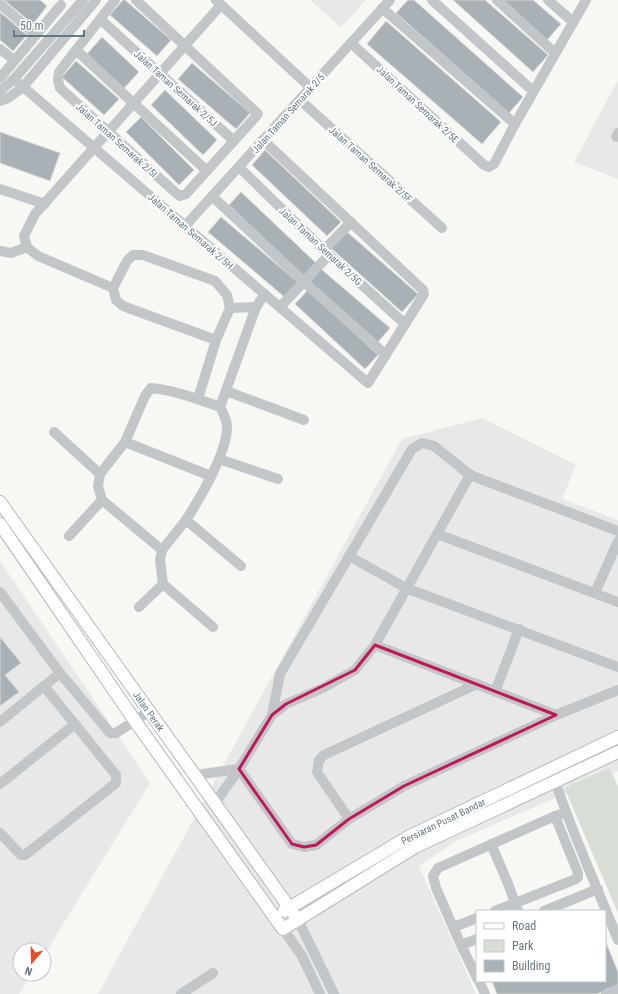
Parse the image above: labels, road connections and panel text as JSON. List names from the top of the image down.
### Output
{
  "streets": {
    "main road": ["Jalan Perak", "Persiaran Pusat Bandar"],
    "street": [
      "Jalan Taman Semarak 2/5J",
      "Jalan Taman Semarak 2/5E",
      "Jalan Taman Semarak 2/5",
      "Jalan Taman Semarak 2/5I",
      "Jalan Taman Semarak 2/5F",
      "Jalan Taman Semarak 2/5H",
      "Jalan Taman Semarak 2/5G"
    ]
  },
  "crossings": [
    ["Jalan Taman Semarak 2/5E", "Jalan Taman Semarak 2/5"],
    ["Jalan Taman Semarak 2/5", "Jalan Taman Semarak 2/5F"],
    ["Jalan Taman Semarak 2/5", "Jalan Taman Semarak 2/5H"],
    ["Jalan Taman Semarak 2/5", "Jalan Taman Semarak 2/5G"],
    ["Jalan Perak", "Persiaran Pusat Bandar"]
  ],
  "legend": ["Road", "Park", "Building"],
  "scale_bar": "50 m",
  "north": "bottom"
}
